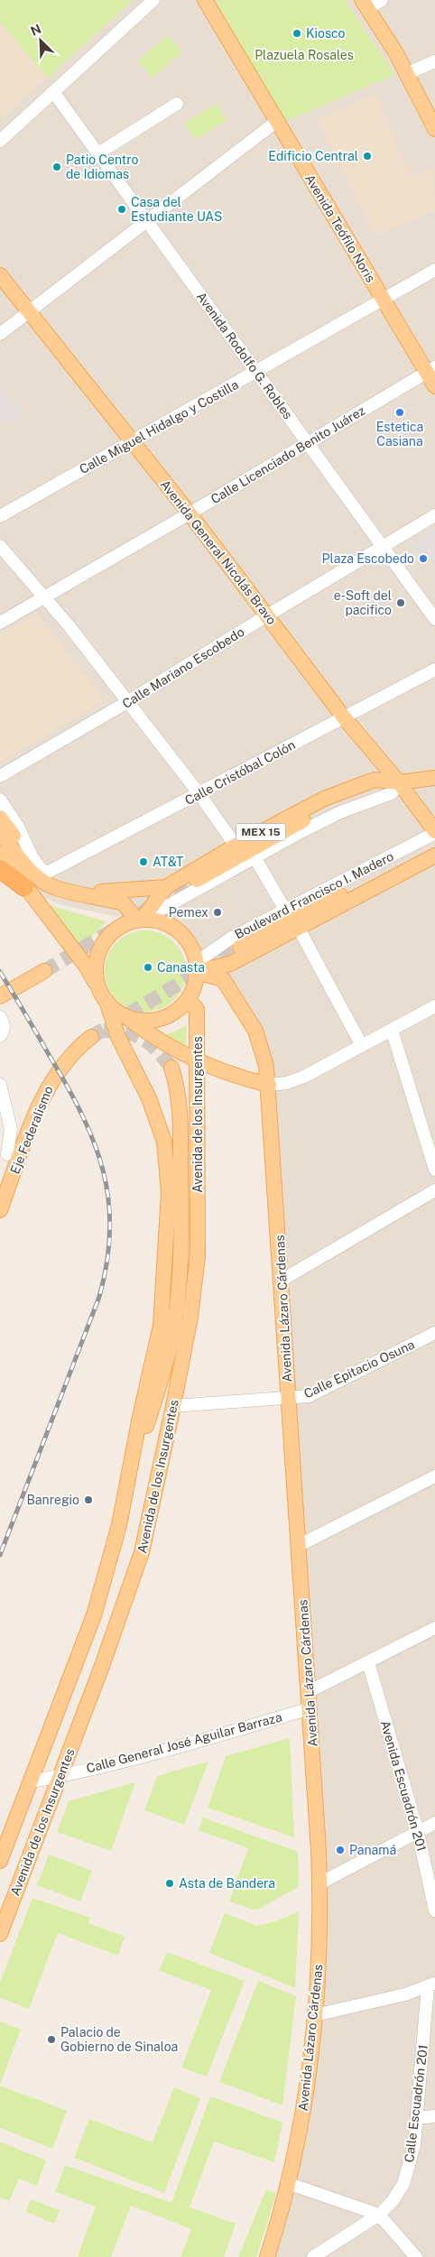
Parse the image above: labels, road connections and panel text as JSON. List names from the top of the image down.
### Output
{
  "streets": {
    "main road": [
      "Avenida Teófilo Noris",
      "Avenida General Nicolás Bravo",
      "MEX 15",
      "Boulevard Francisco I. Madero",
      "Avenida de los Insurgentes",
      "Eje Federalismo",
      "Avenida Lázaro Cárdenas"
    ],
    "street": [
      "Avenida Rodolfo G. Robles",
      "Calle Miguel Hidalgo y Costilla",
      "Calle Licenciado Benito Juárez",
      "Calle Mariano Escobedo",
      "Calle Cristóbal Colón",
      "Calle Epitacio Osuna",
      "Calle General José Aguilar Barraza",
      "Avenida Escuadrón 201",
      "Calle Escuadrón 201"
    ]
  },
  "crossings": [
    ["Avenida Teófilo Noris", "Calle Miguel Hidalgo y Costilla"],
    ["Avenida Teófilo Noris", "Calle Licenciado Benito Juárez"],
    ["Avenida Rodolfo G. Robles", "Calle Miguel Hidalgo y Costilla"],
    ["Avenida Rodolfo G. Robles", "Calle Licenciado Benito Juárez"],
    ["Avenida Rodolfo G. Robles", "Calle Mariano Escobedo"],
    ["Calle Miguel Hidalgo y Costilla", "Avenida General Nicolás Bravo"],
    ["Calle Licenciado Benito Juárez", "Avenida General Nicolás Bravo"],
    ["Avenida General Nicolás Bravo", "Calle Mariano Escobedo"],
    ["Avenida General Nicolás Bravo", "Calle Cristóbal Colón"],
    ["Avenida General Nicolás Bravo", "MEX 15"],
    ["Avenida General Nicolás Bravo", "Boulevard Francisco I. Madero"],
    ["MEX 15", "Boulevard Francisco I. Madero"],
    ["MEX 15", "Avenida de los Insurgentes"],
    ["MEX 15", "Avenida Lázaro Cárdenas"],
    ["Boulevard Francisco I. Madero", "Avenida de los Insurgentes"],
    ["Boulevard Francisco I. Madero", "Avenida Lázaro Cárdenas"],
    ["Avenida de los Insurgentes", "Avenida Lázaro Cárdenas"],
    ["Avenida de los Insurgentes", "Calle Epitacio Osuna"],
    ["Avenida de los Insurgentes", "Calle General José Aguilar Barraza"],
    ["Avenida Lázaro Cárdenas", "Calle Epitacio Osuna"],
    ["Avenida Lázaro Cárdenas", "Calle General José Aguilar Barraza"]
  ],
  "parks": ["Plazuela Rosales"],
  "places": [
    "Kiosco",
    "Edificio Central",
    "Patio Centro de Idiomas",
    "Casa del Estudiante UAS",
    "Estetica Casiana",
    "Plaza Escobedo",
    "e-Soft del pacifico",
    "AT&T",
    "Pemex",
    "Canasta",
    "Banregio",
    "Panamá",
    "Asta de Bandera",
    "Palacio de Gobierno de Sinaloa"
  ],
  "north": "top left"
}
